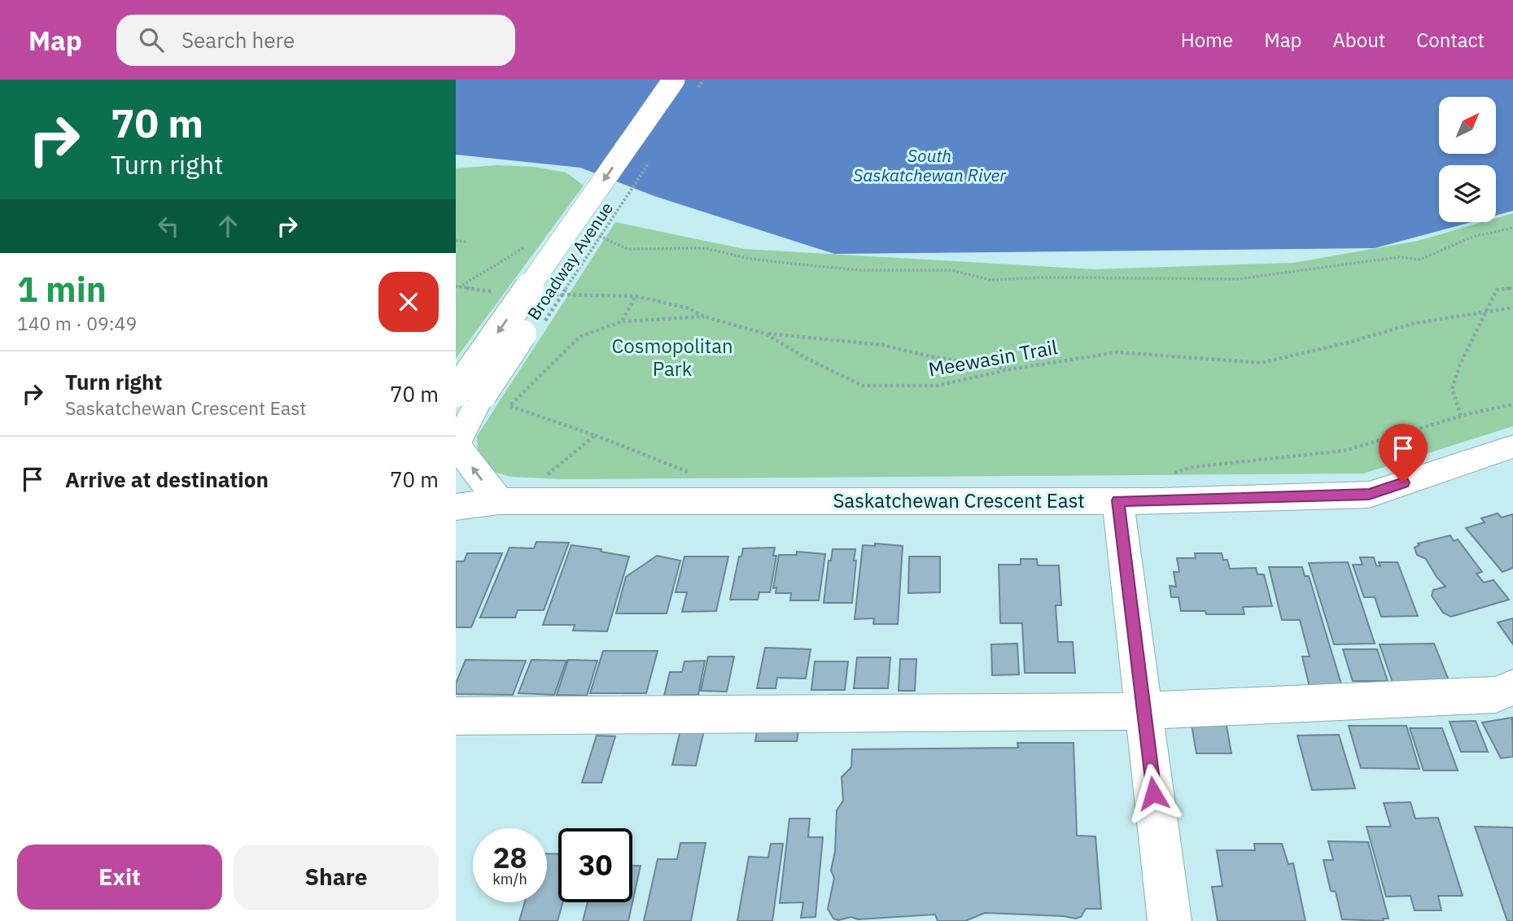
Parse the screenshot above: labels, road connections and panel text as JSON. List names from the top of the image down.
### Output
{
  "streets": {
    "street": ["Broadway Avenue", "Saskatchewan Crescent East"],
    "path": ["Meewasin Trail"]
  },
  "water": ["South Saskatchewan River"],
  "parks": ["Cosmopolitan Park"],
  "north": "top right",
  "page": {
    "header": "Map",
    "search": "Search here",
    "nav": [
      "Home",
      "Map",
      "About",
      "Contact"
    ],
    "turn": ["70 m", "Turn right"],
    "heading": ["1 min", "140 m · 09:49"],
    "list": [
      {
        "name": "Turn right",
        "note": "Saskatchewan Crescent East",
        "value": "70 m"
      },
      {
        "name": "Arrive at destination",
        "value": "70 m"
      }
    ],
    "speed": "28 km/h",
    "limit": "30",
    "buttons": ["Exit", "Share"]
  }
}
